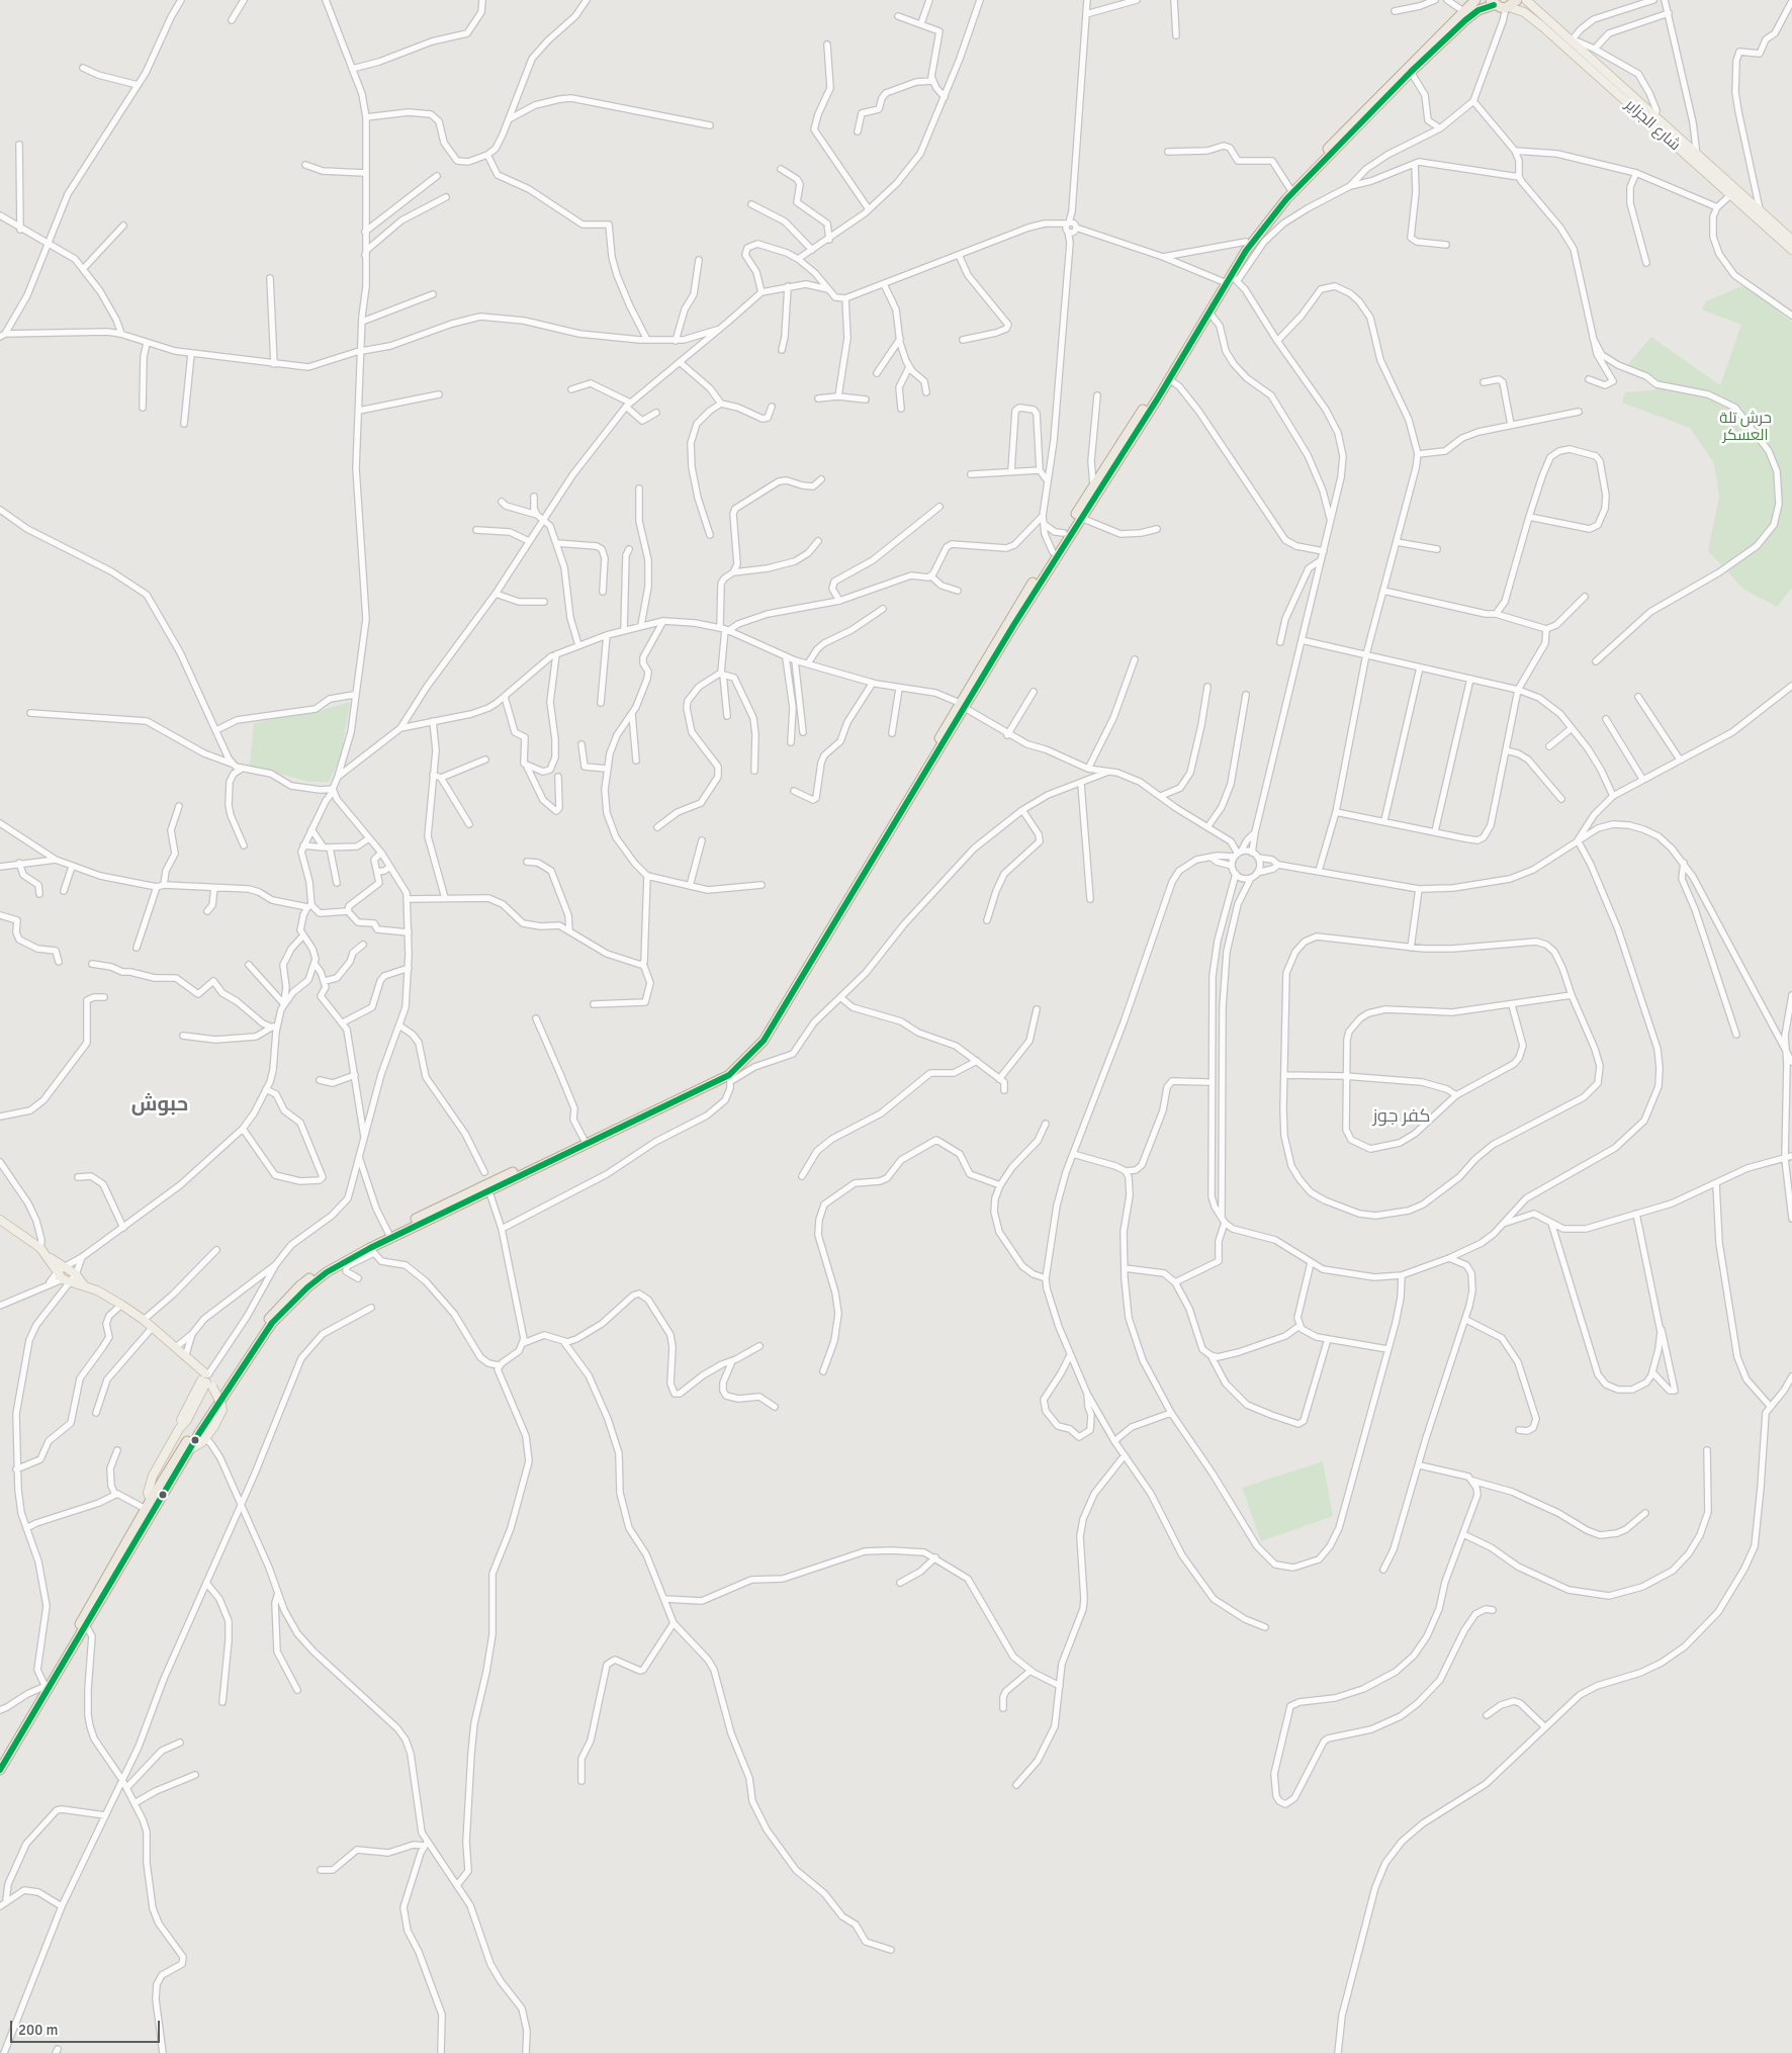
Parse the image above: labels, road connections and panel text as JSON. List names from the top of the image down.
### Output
{
  "streets": {
    "main road": ["شارع الجزاير"]
  },
  "districts": ["حبوش", "كفر جوز"],
  "parks": ["حرش تلة العسكر"],
  "scale_bar": "200 m"
}
